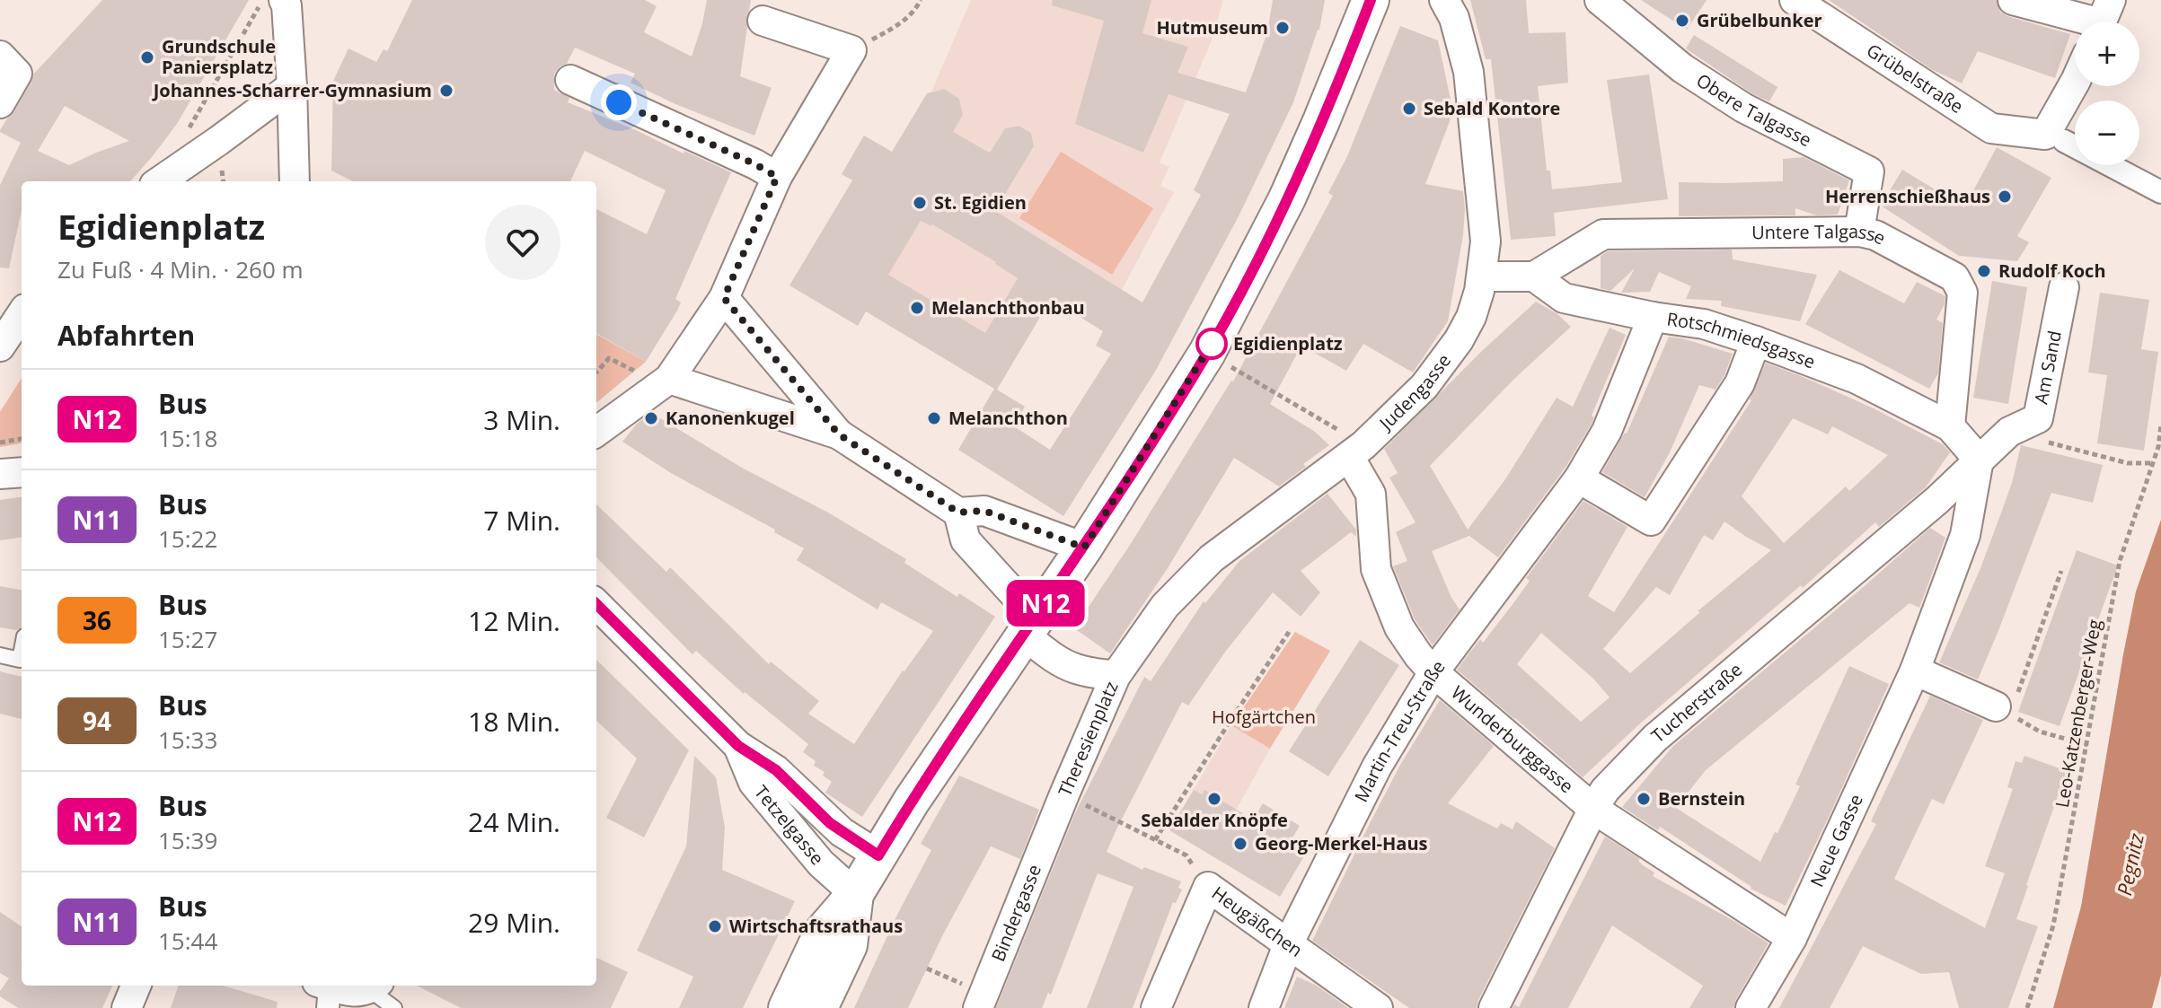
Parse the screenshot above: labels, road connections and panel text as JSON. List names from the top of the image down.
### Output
{
  "streets": {
    "street": [
      "Grübelstraße",
      "Obere Talgasse",
      "Untere Talgasse",
      "Rotschmiedsgasse",
      "Am Sand",
      "Judengasse",
      "Tucherstraße",
      "Martin-Treu-Straße",
      "Theresienplatz",
      "Wunderburggasse",
      "Tetzelgasse",
      "Neue Gasse",
      "Bindergasse",
      "Heugäßchen"
    ],
    "path": ["Leo-Katzenberger-Weg"]
  },
  "crossings": [
    ["Obere Talgasse", "Untere Talgasse"],
    ["Untere Talgasse", "Rotschmiedsgasse"],
    ["Rotschmiedsgasse", "Am Sand"],
    ["Rotschmiedsgasse", "Tucherstraße"],
    ["Rotschmiedsgasse", "Martin-Treu-Straße"],
    ["Rotschmiedsgasse", "Neue Gasse"],
    ["Am Sand", "Tucherstraße"],
    ["Am Sand", "Neue Gasse"],
    ["Judengasse", "Theresienplatz"],
    ["Judengasse", "Wunderburggasse"],
    ["Tucherstraße", "Wunderburggasse"],
    ["Tucherstraße", "Neue Gasse"],
    ["Martin-Treu-Straße", "Wunderburggasse"],
    ["Martin-Treu-Straße", "Heugäßchen"],
    ["Theresienplatz", "Bindergasse"],
    ["Theresienplatz", "Heugäßchen"],
    ["Wunderburggasse", "Neue Gasse"],
    ["Bindergasse", "Heugäßchen"]
  ],
  "water": ["Pegnitz"],
  "parks": ["Hofgärtchen"],
  "places": [
    "Grübelbunker",
    "Hutmuseum",
    "Grundschule Paniersplatz",
    "Johannes-Scharrer-Gymnasium",
    "Sebald Kontore",
    "Herrenschießhaus",
    "St. Egidien",
    "Rudolf Koch",
    "Melanchthonbau",
    "Egidienplatz",
    "Kanonenkugel",
    "Melanchthon",
    "Sebalder Knöpfe",
    "Bernstein",
    "Georg-Merkel-Haus",
    "Wirtschaftsrathaus"
  ],
  "lines": ["bus line N12"],
  "page": {
    "on_map": "N12",
    "map_buttons": ["+", "−"],
    "heading": [
      ["Egidienplatz", "Zu Fuß · 4 Min. · 260 m"],
      "Abfahrten"
    ],
    "list": [
      {
        "mark": "N12",
        "name": "Bus",
        "note": "15:18",
        "value": "3 Min."
      },
      {
        "mark": "N11",
        "name": "Bus",
        "note": "15:22",
        "value": "7 Min."
      },
      {
        "mark": "36",
        "name": "Bus",
        "note": "15:27",
        "value": "12 Min."
      },
      {
        "mark": "94",
        "name": "Bus",
        "note": "15:33",
        "value": "18 Min."
      },
      {
        "mark": "N12",
        "name": "Bus",
        "note": "15:39",
        "value": "24 Min."
      },
      {
        "mark": "N11",
        "name": "Bus",
        "note": "15:44",
        "value": "29 Min."
      }
    ]
  }
}
